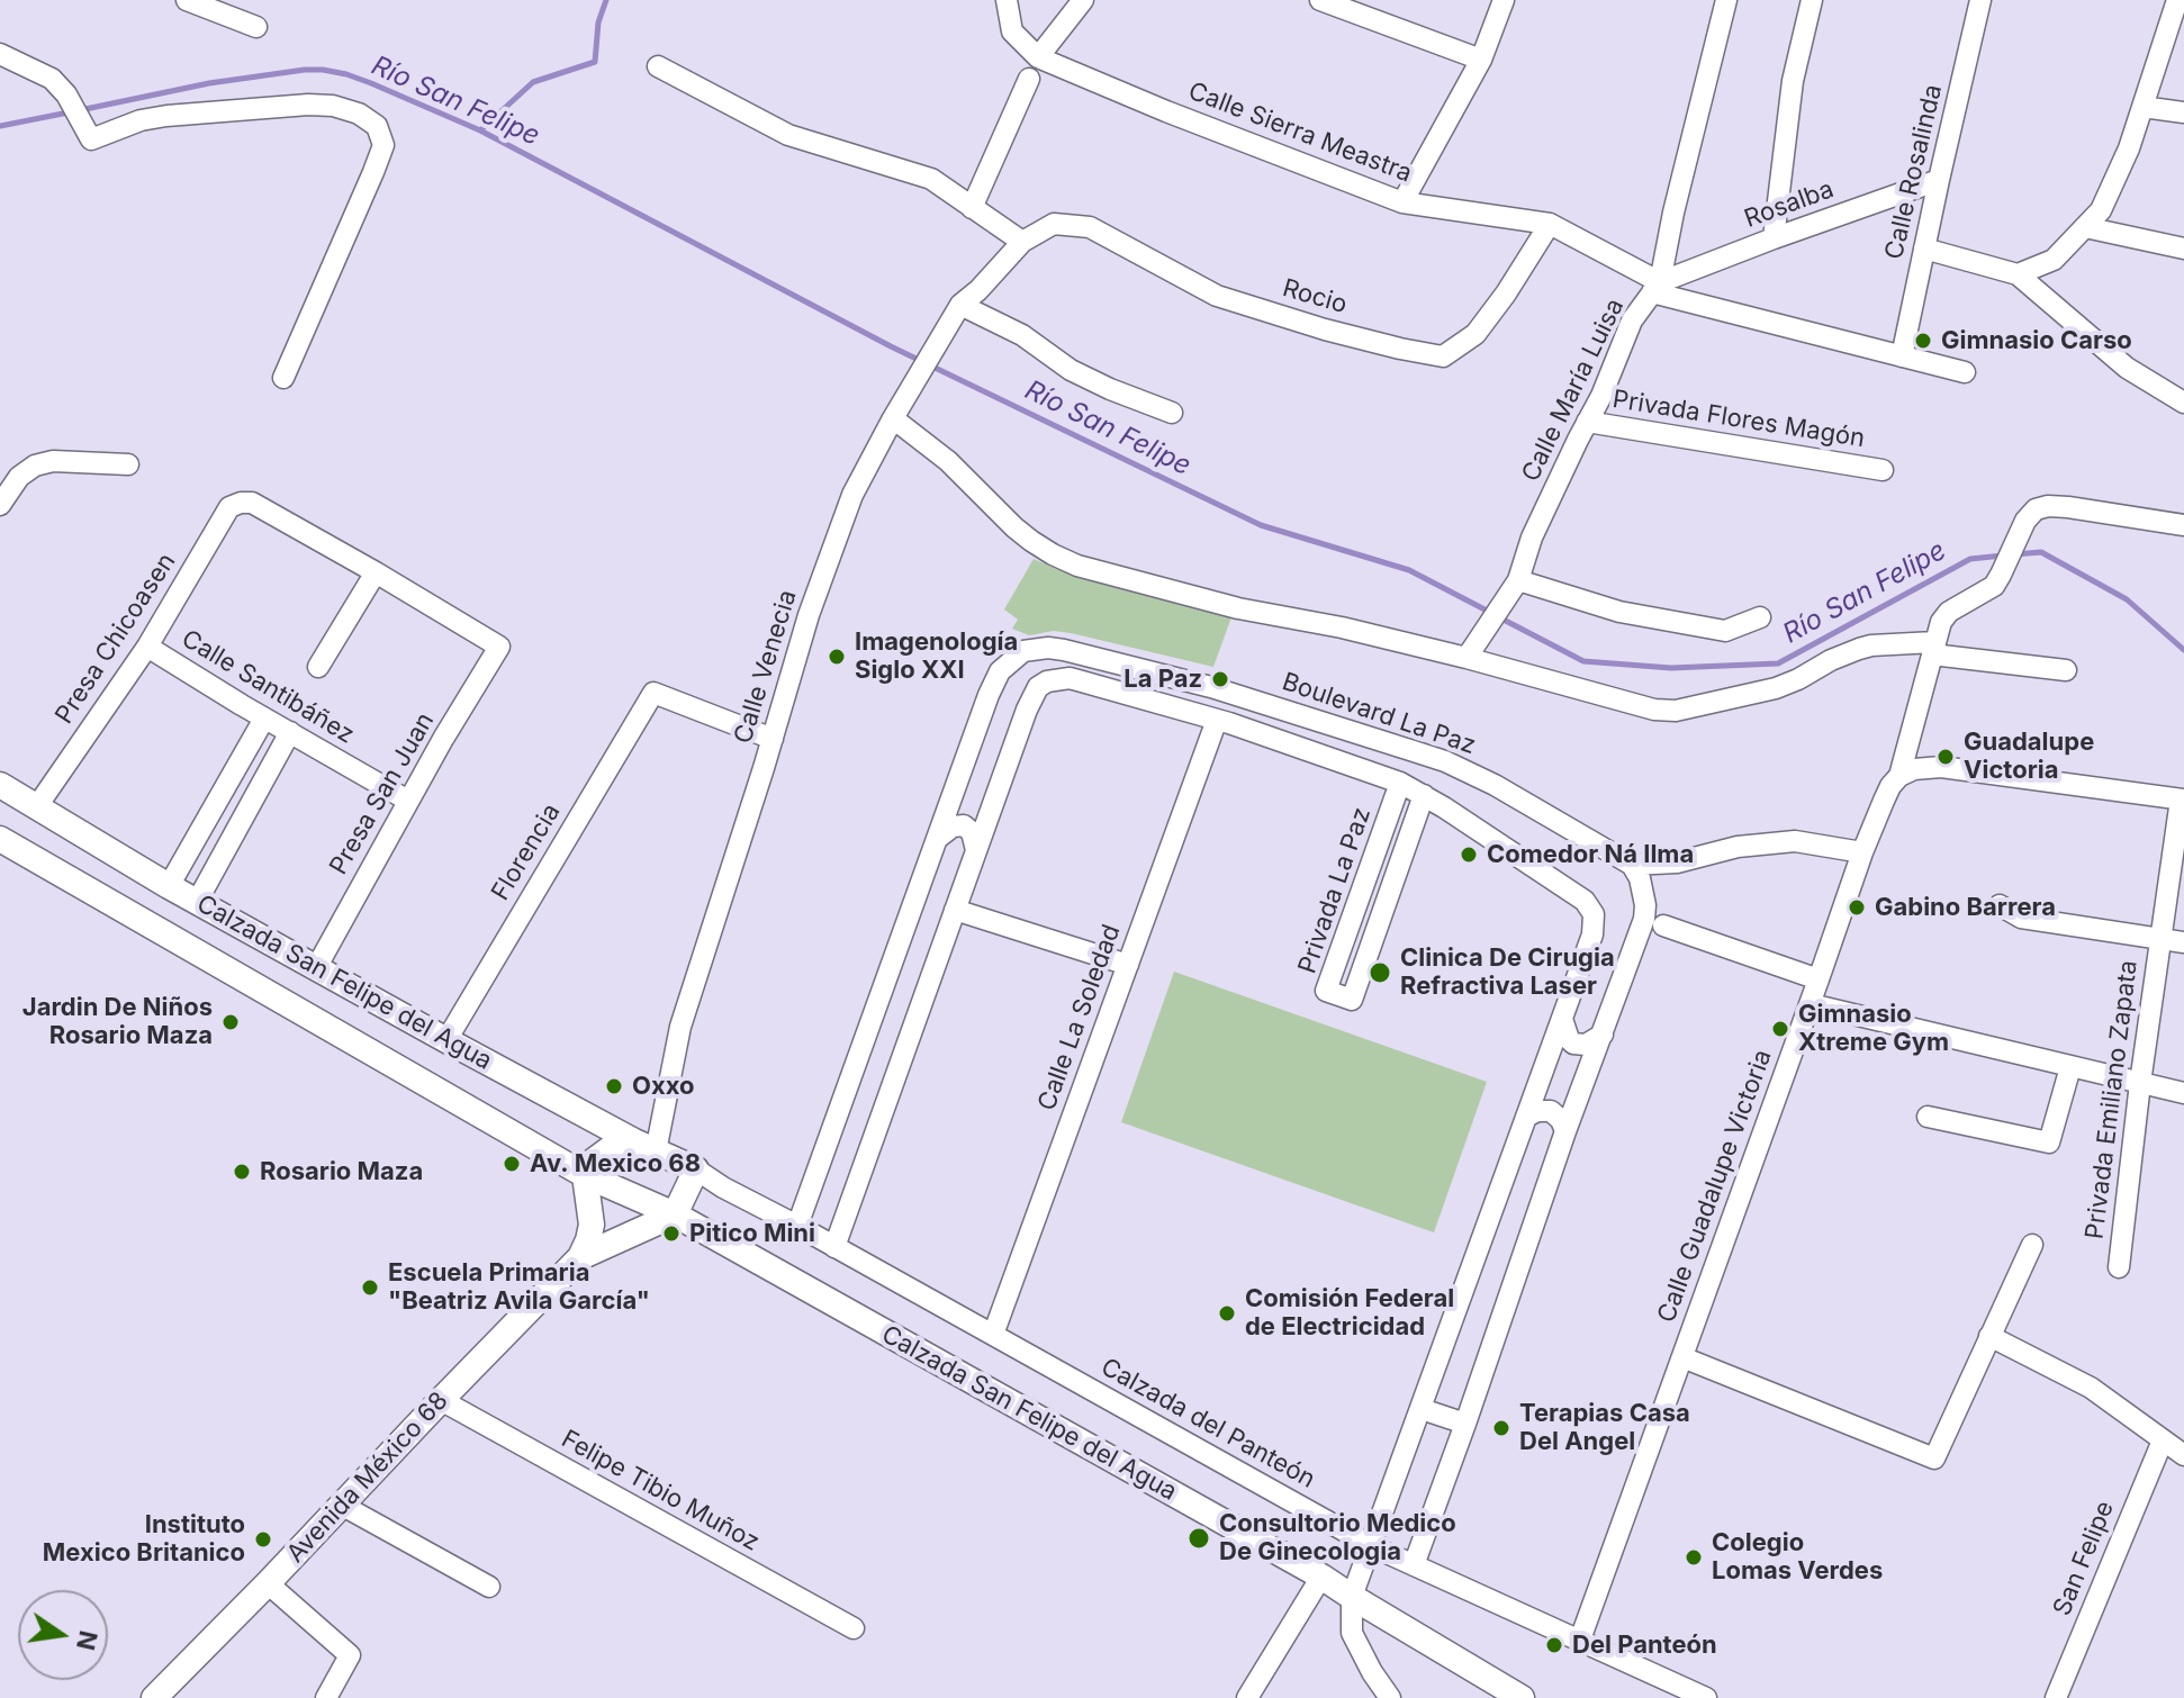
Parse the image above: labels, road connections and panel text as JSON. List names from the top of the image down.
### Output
{
  "streets": {
    "main road": ["Calzada San Felipe del Agua", "Avenida México 68"],
    "street": [
      "Calle Sierra Meastra",
      "Calle Rosalinda",
      "Rosalba",
      "Rocio",
      "Calle María Luisa",
      "Privada Flores Magón",
      "Presa Chicoasen",
      "Calle Venecia",
      "Calle Santibáñez",
      "Boulevard La Paz",
      "Presa San Juan",
      "Florencia",
      "Privada La Paz",
      "Calle La Soledad",
      "Privada Emiliano Zapata",
      "Calle Guadalupe Victoria",
      "Calzada del Panteón",
      "Felipe Tibio Muñoz",
      "San Felipe"
    ]
  },
  "crossings": [
    ["Calle Sierra Meastra", "Rosalba"],
    ["Calle Sierra Meastra", "Rocio"],
    ["Calle Sierra Meastra", "Calle María Luisa"],
    ["Calle Rosalinda", "Rosalba"],
    ["Rosalba", "Calle María Luisa"],
    ["Rocio", "Calle Venecia"],
    ["Calle María Luisa", "Privada Flores Magón"],
    ["Presa Chicoasen", "Calle Santibáñez"],
    ["Presa Chicoasen", "Presa San Juan"],
    ["Presa Chicoasen", "Calzada San Felipe del Agua"],
    ["Calle Venecia", "Florencia"],
    ["Calle Venecia", "Calzada San Felipe del Agua"],
    ["Calle Santibáñez", "Presa San Juan"],
    ["Boulevard La Paz", "Calzada del Panteón"],
    ["Presa San Juan", "Calzada San Felipe del Agua"],
    ["Florencia", "Calzada San Felipe del Agua"],
    ["Calzada San Felipe del Agua", "Calzada del Panteón"],
    ["Calzada San Felipe del Agua", "Avenida México 68"],
    ["Calle La Soledad", "Calzada del Panteón"],
    ["Calle Guadalupe Victoria", "Calzada del Panteón"],
    ["Avenida México 68", "Felipe Tibio Muñoz"]
  ],
  "water": ["Río San Felipe"],
  "places": [
    "Gimnasio Carso",
    "Imagenología Siglo XXI",
    "La Paz",
    "Guadalupe Victoria",
    "Comedor Ná Ilma",
    "Gabino Barrera",
    "Clinica De Cirugia Refractiva Laser",
    "Jardin De Niños Rosario Maza",
    "Gimnasio Xtreme Gym",
    "Oxxo",
    "Av. Mexico 68",
    "Rosario Maza",
    "Pitico Mini",
    "Escuela Primaria \"Beatriz Avila García\"",
    "Comisión Federal de Electricidad",
    "Terapias Casa Del Angel",
    "Consultorio Medico De Ginecologia",
    "Instituto Mexico Britanico",
    "Colegio Lomas Verdes",
    "Del Panteón"
  ],
  "north": "right"
}
